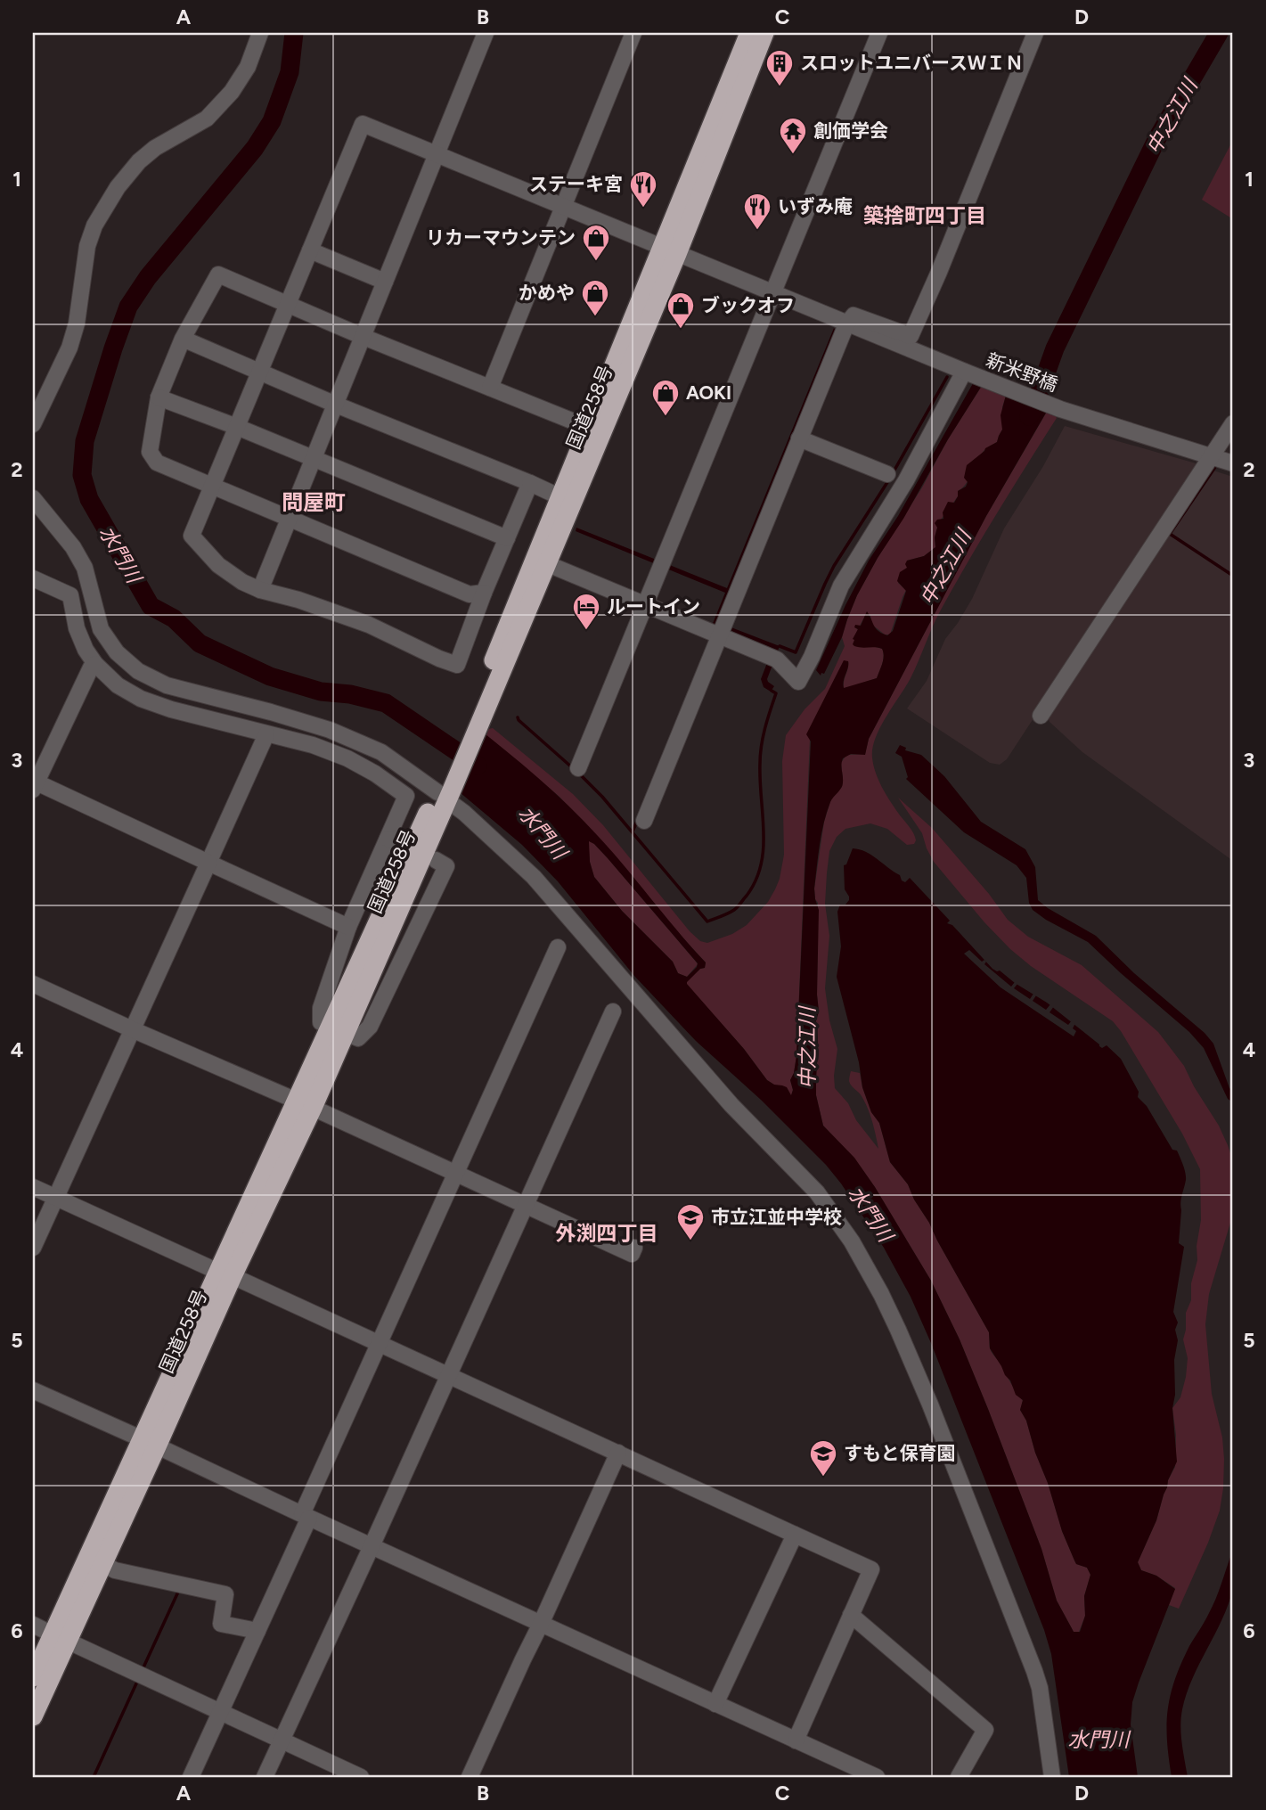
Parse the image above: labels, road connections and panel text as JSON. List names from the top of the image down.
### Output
{
  "streets": {
    "highway": ["国道258号"],
    "street": ["新米野橋"]
  },
  "crossings": [
    ["新米野橋", "国道258号"]
  ],
  "districts": ["築捨町四丁目", "問屋町", "外渕四丁目"],
  "water": ["中之江川", "水門川"],
  "places": {
    "building": ["スロットユニバースＷＩＮ"],
    "temple": ["創価学会"],
    "restaurant": ["ステーキ宮", "いずみ庵"],
    "shop": [
      "リカーマウンテン",
      "かめや",
      "ブックオフ",
      "AOKI"
    ],
    "hotel": ["ルートイン"],
    "school or university": ["市立江並中学校", "すもと保育園"]
  },
  "grid": {
    "columns": [
      "A",
      "B",
      "C",
      "D"
    ],
    "rows": [
      "1",
      "2",
      "3",
      "4",
      "5",
      "6"
    ]
  }
}
